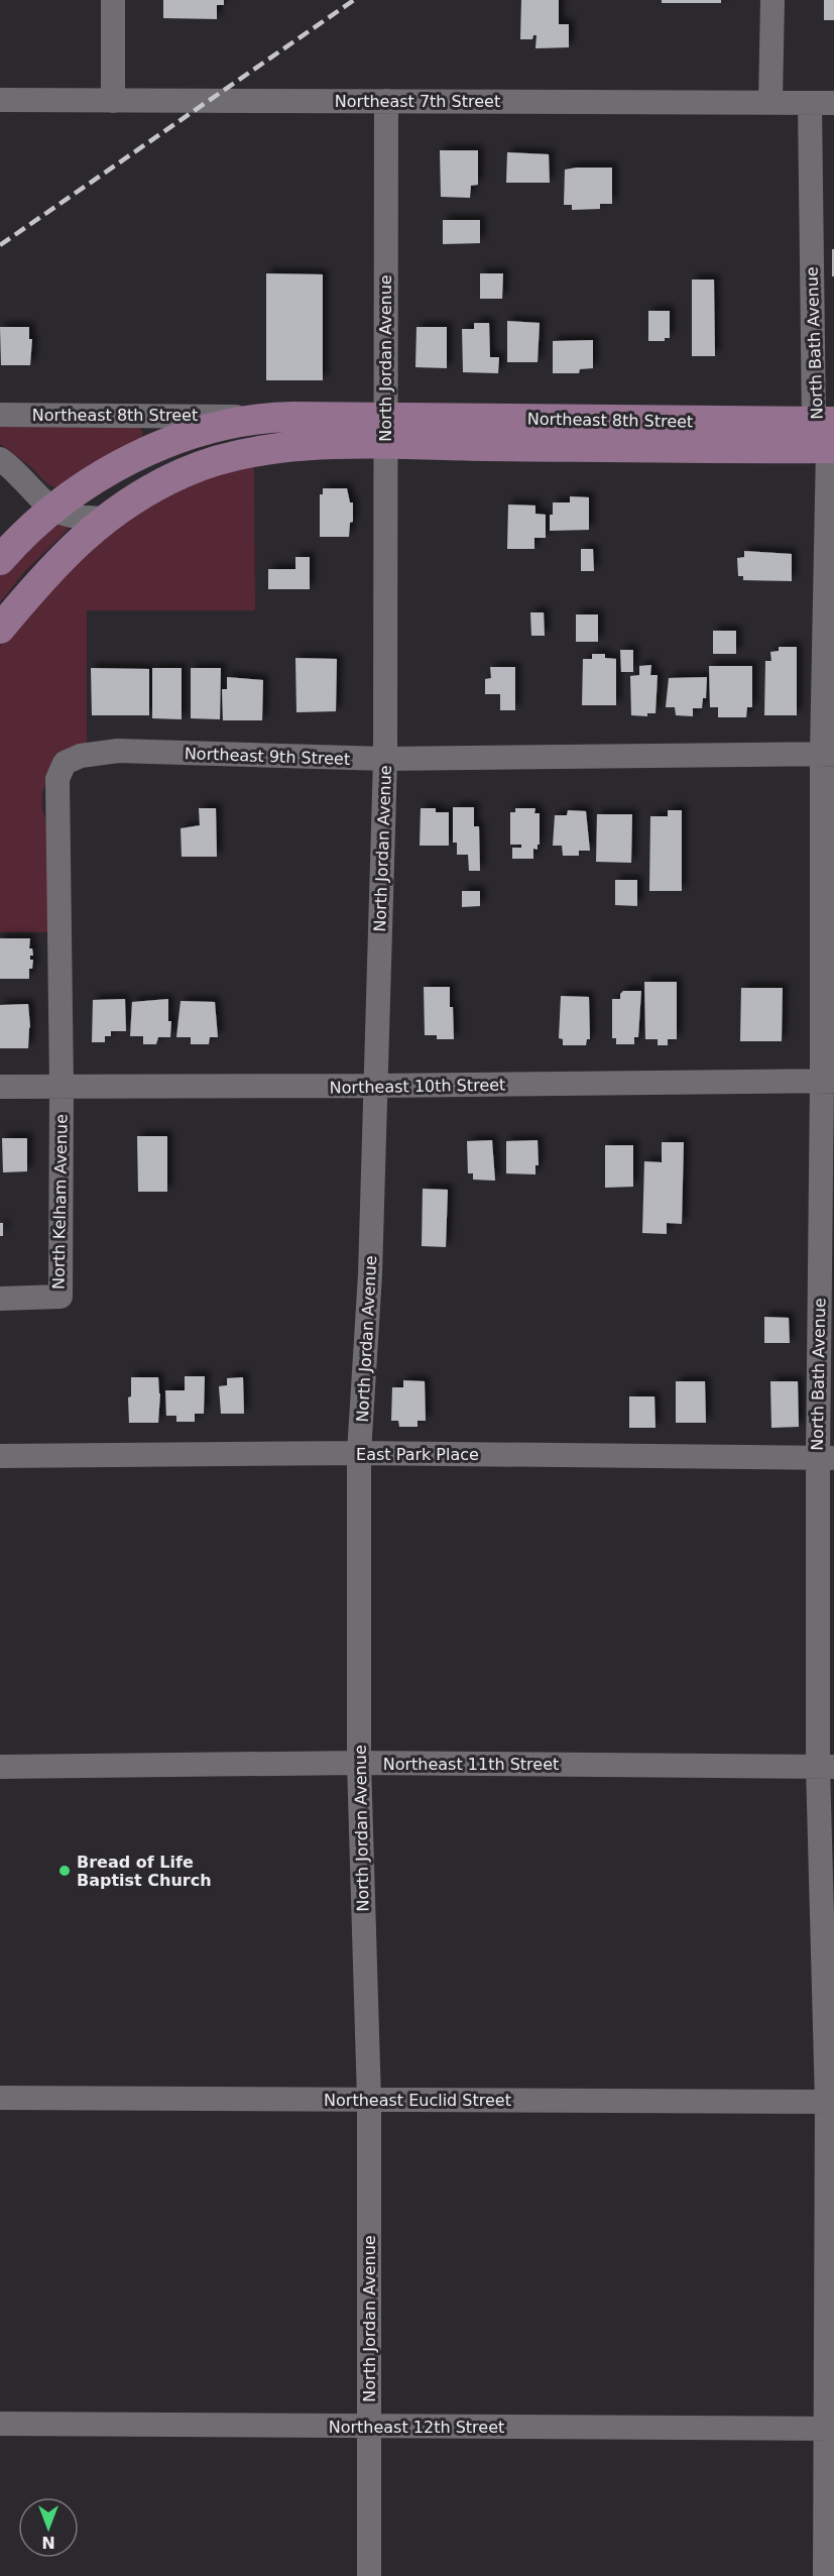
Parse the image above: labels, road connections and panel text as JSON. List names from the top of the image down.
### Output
{
  "streets": {
    "main road": ["Northeast 8th Street"],
    "street": [
      "Northeast 7th Street",
      "North Bath Avenue",
      "North Jordan Avenue",
      "Northeast 9th Street",
      "Northeast 10th Street",
      "North Kelham Avenue",
      "East Park Place",
      "Northeast 11th Street",
      "Northeast Euclid Street",
      "Northeast 12th Street"
    ]
  },
  "crossings": [
    ["Northeast 7th Street", "North Bath Avenue"],
    ["Northeast 7th Street", "North Jordan Avenue"],
    ["North Bath Avenue", "Northeast 8th Street"],
    ["North Bath Avenue", "Northeast 9th Street"],
    ["North Bath Avenue", "Northeast 10th Street"],
    ["North Bath Avenue", "East Park Place"],
    ["North Bath Avenue", "Northeast 11th Street"],
    ["North Bath Avenue", "Northeast Euclid Street"],
    ["North Bath Avenue", "Northeast 12th Street"],
    ["North Jordan Avenue", "Northeast 8th Street"],
    ["North Jordan Avenue", "Northeast 9th Street"],
    ["North Jordan Avenue", "Northeast 10th Street"],
    ["North Jordan Avenue", "East Park Place"],
    ["North Jordan Avenue", "Northeast 11th Street"],
    ["North Jordan Avenue", "Northeast Euclid Street"],
    ["North Jordan Avenue", "Northeast 12th Street"],
    ["Northeast 9th Street", "Northeast 10th Street"],
    ["Northeast 9th Street", "North Kelham Avenue"],
    ["Northeast 10th Street", "North Kelham Avenue"]
  ],
  "places": ["Bread of Life Baptist Church"],
  "north": "bottom"
}
